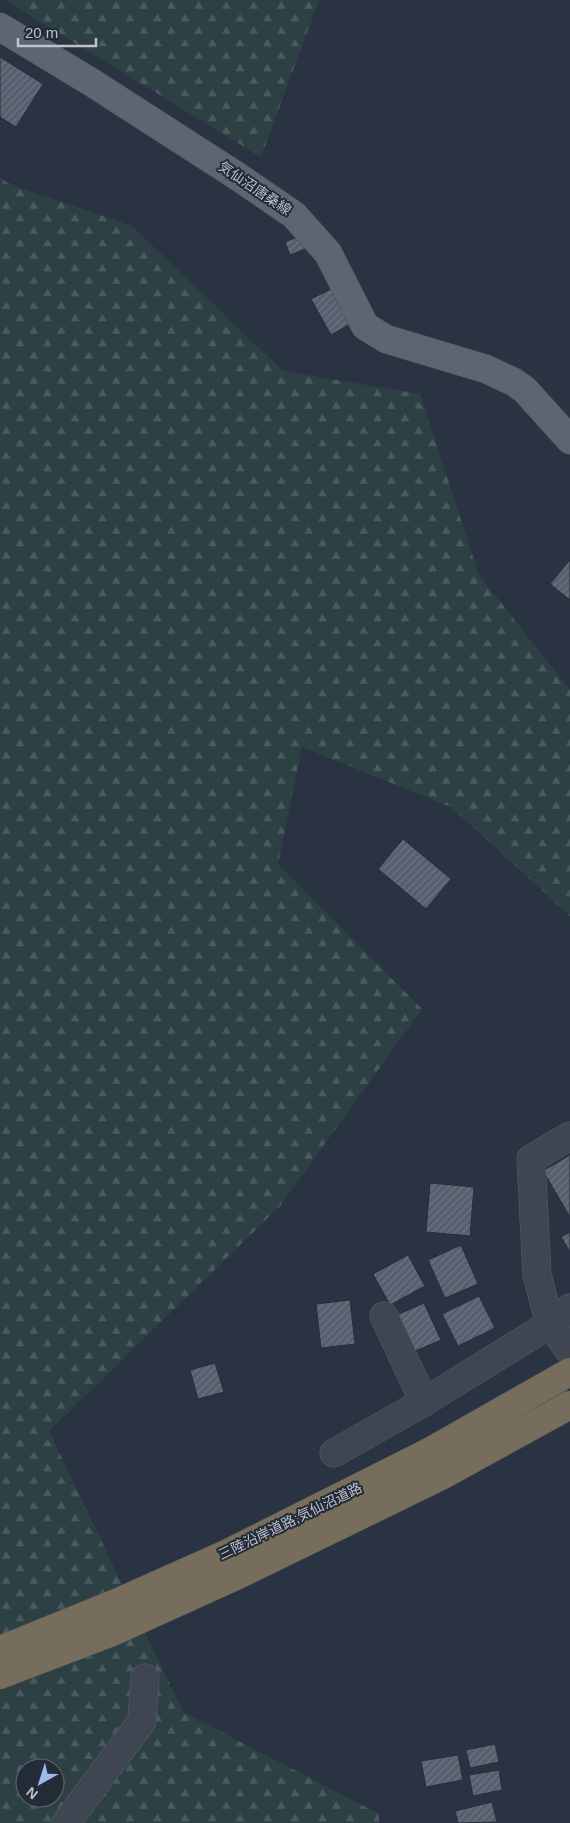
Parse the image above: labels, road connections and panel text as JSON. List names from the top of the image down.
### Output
{
  "streets": {
    "highway": ["三陸沿岸道路;気仙沼道路"],
    "main road": ["気仙沼唐桑線"]
  },
  "scale_bar": "20 m",
  "north": "bottom left"
}
